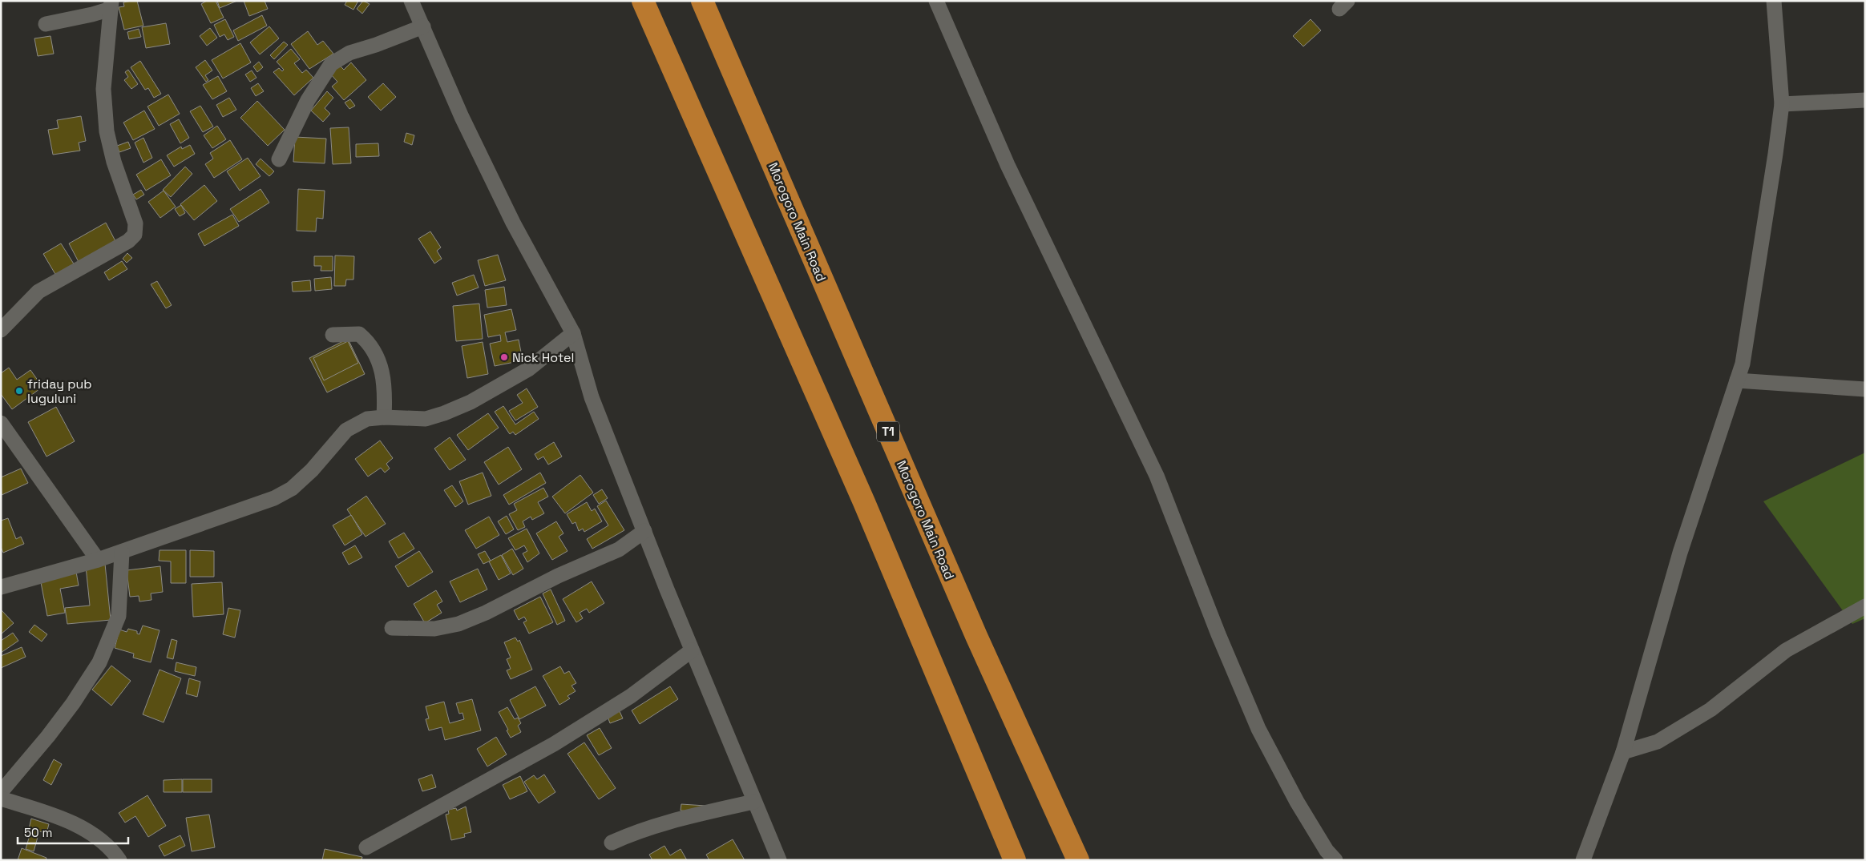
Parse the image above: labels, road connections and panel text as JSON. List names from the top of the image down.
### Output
{
  "streets": {
    "highway": ["Morogoro Main Road", "T1"]
  },
  "places": ["Nick Hotel", "friday pub luguluni"],
  "scale_bar": "50 m"
}
